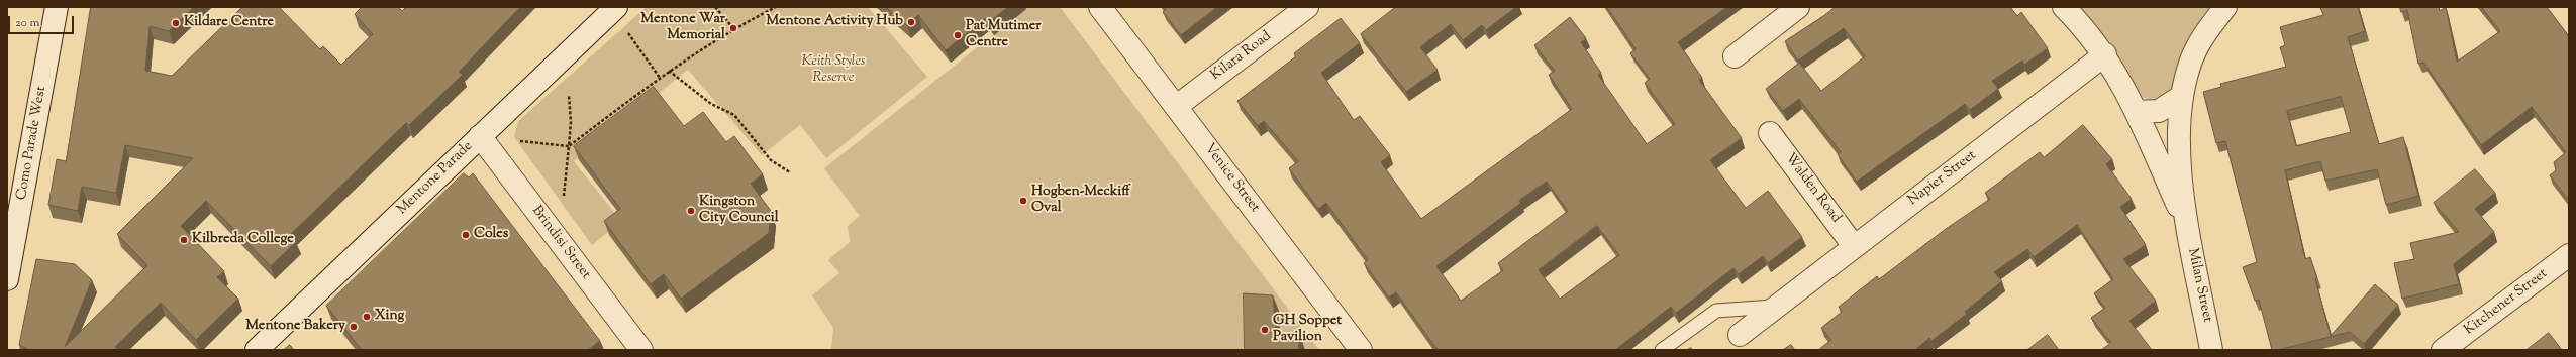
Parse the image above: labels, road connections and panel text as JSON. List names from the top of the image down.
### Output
{
  "streets": {
    "street": [
      "Kilara Road",
      "Como Parade West",
      "Mentone Parade",
      "Venice Street",
      "Napier Street",
      "Walden Road",
      "Brindisi Street",
      "Milan Street",
      "Kitchener Street"
    ]
  },
  "crossings": [
    ["Kilara Road", "Venice Street"],
    ["Mentone Parade", "Brindisi Street"],
    ["Napier Street", "Walden Road"],
    ["Napier Street", "Milan Street"]
  ],
  "parks": ["Keith Styles Reserve"],
  "places": [
    "Mentone Activity Hub",
    "Kildare Centre",
    "Mentone War Memorial",
    "Pat Mutimer Centre",
    "Hogben-Meckiff Oval",
    "Kingston City Council",
    "Coles",
    "Kilbreda College",
    "Xing",
    "Mentone Bakery",
    "GH Soppet Pavilion"
  ],
  "scale_bar": "20 m"
}
